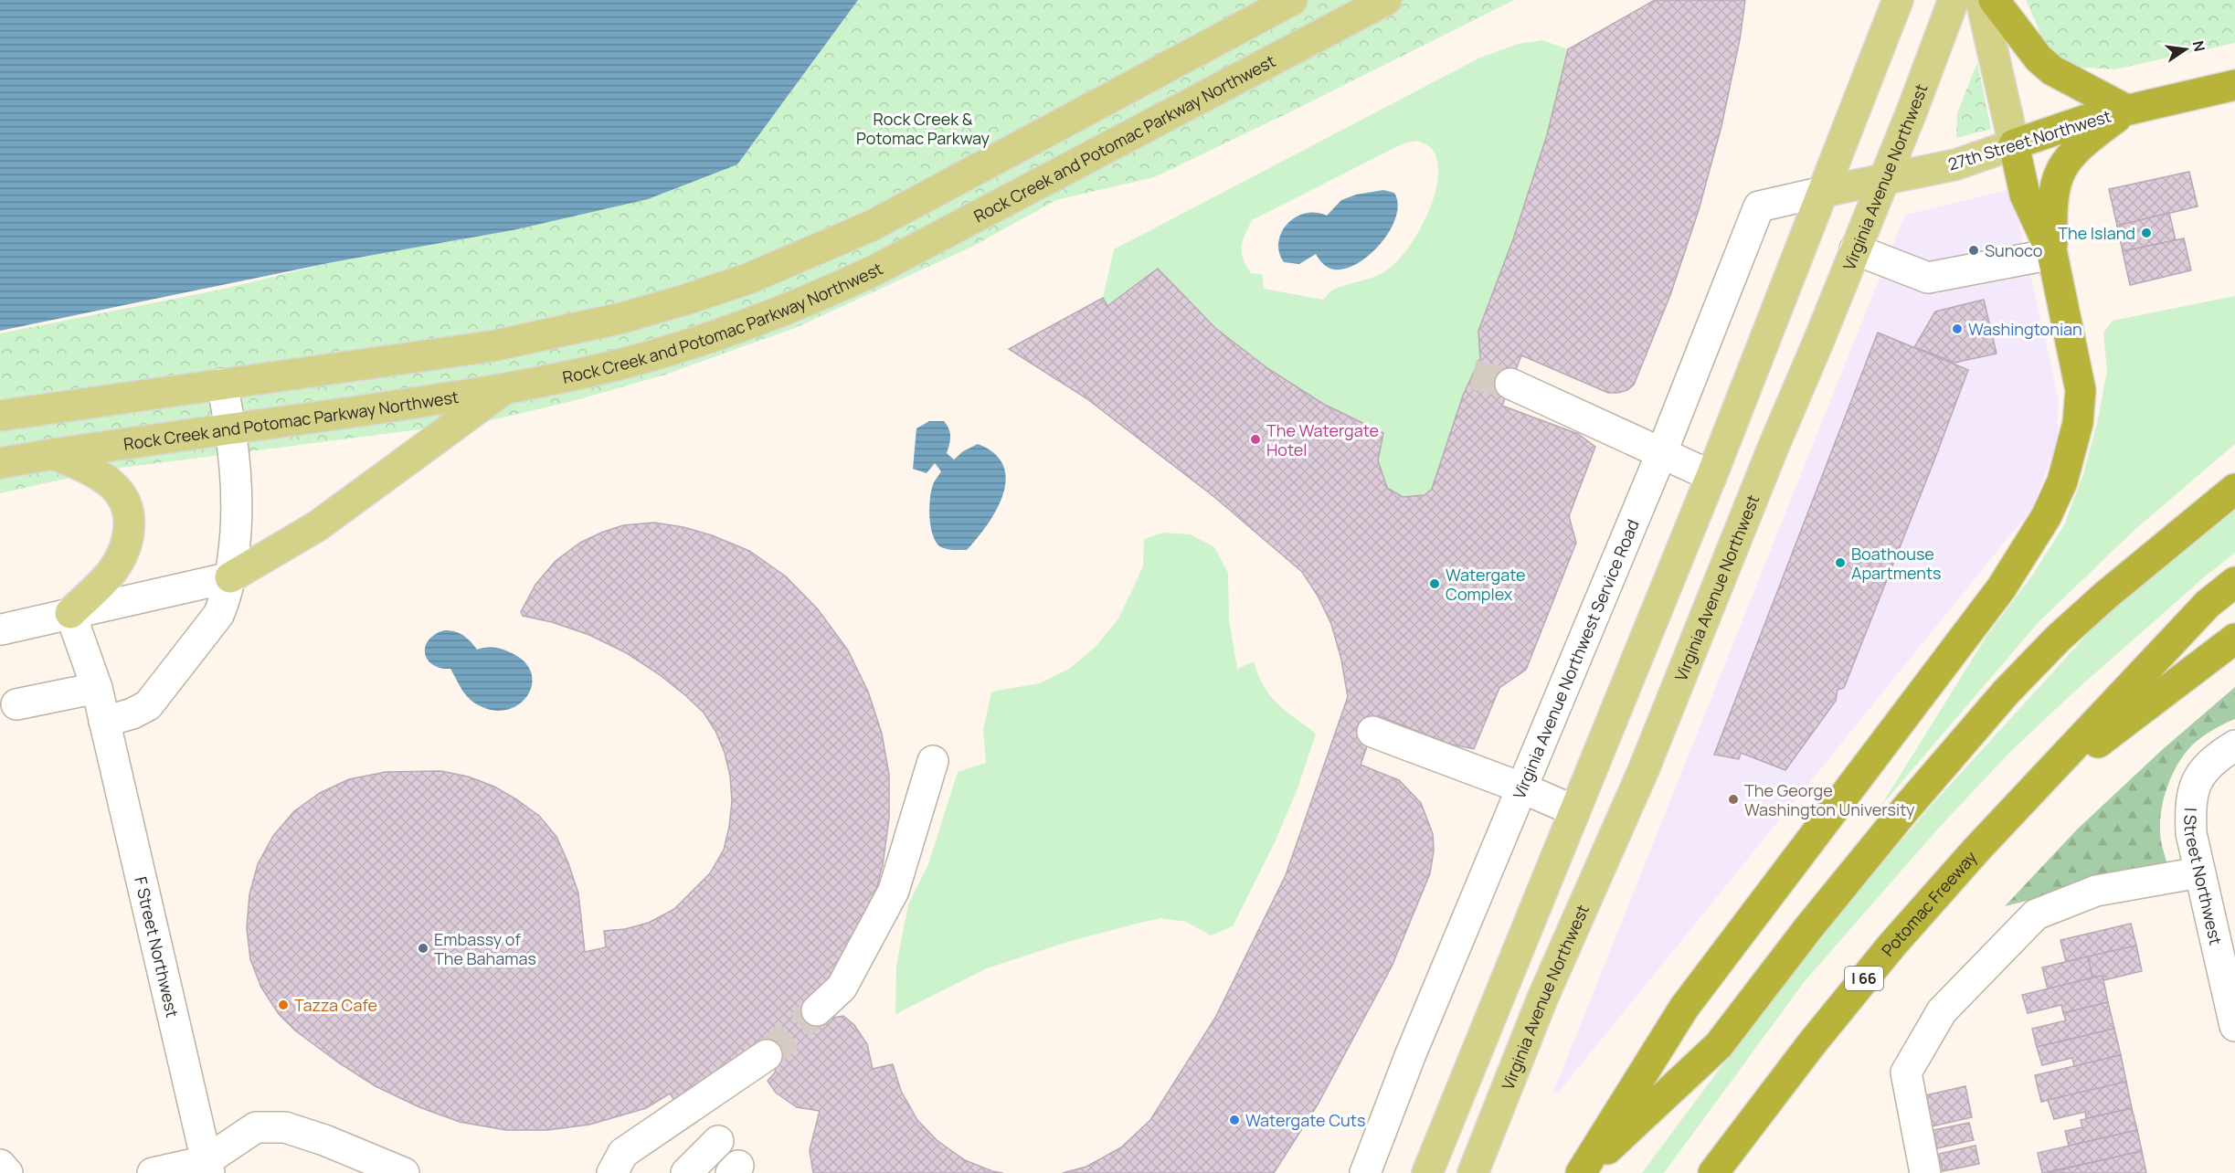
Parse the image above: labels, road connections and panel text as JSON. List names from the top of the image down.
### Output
{
  "streets": {
    "highway": ["27th Street Northwest", "Potomac Freeway", "I 66"],
    "main road": ["Rock Creek and Potomac Parkway Northwest", "Virginia Avenue Northwest"],
    "street": ["Virginia Avenue Northwest Service Road", "I Street Northwest", "F Street Northwest"]
  },
  "crossings": [
    ["27th Street Northwest", "Virginia Avenue Northwest"],
    ["27th Street Northwest", "Virginia Avenue Northwest Service Road"],
    ["Potomac Freeway", "I 66"]
  ],
  "parks": ["Rock Creek & Potomac Parkway"],
  "places": [
    "The Island",
    "Sunoco",
    "Washingtonian",
    "The Watergate Hotel",
    "Boathouse Apartments",
    "Watergate Complex",
    "The George Washington University",
    "Embassy of The Bahamas",
    "Tazza Cafe",
    "Watergate Cuts"
  ],
  "north": "right"
}
